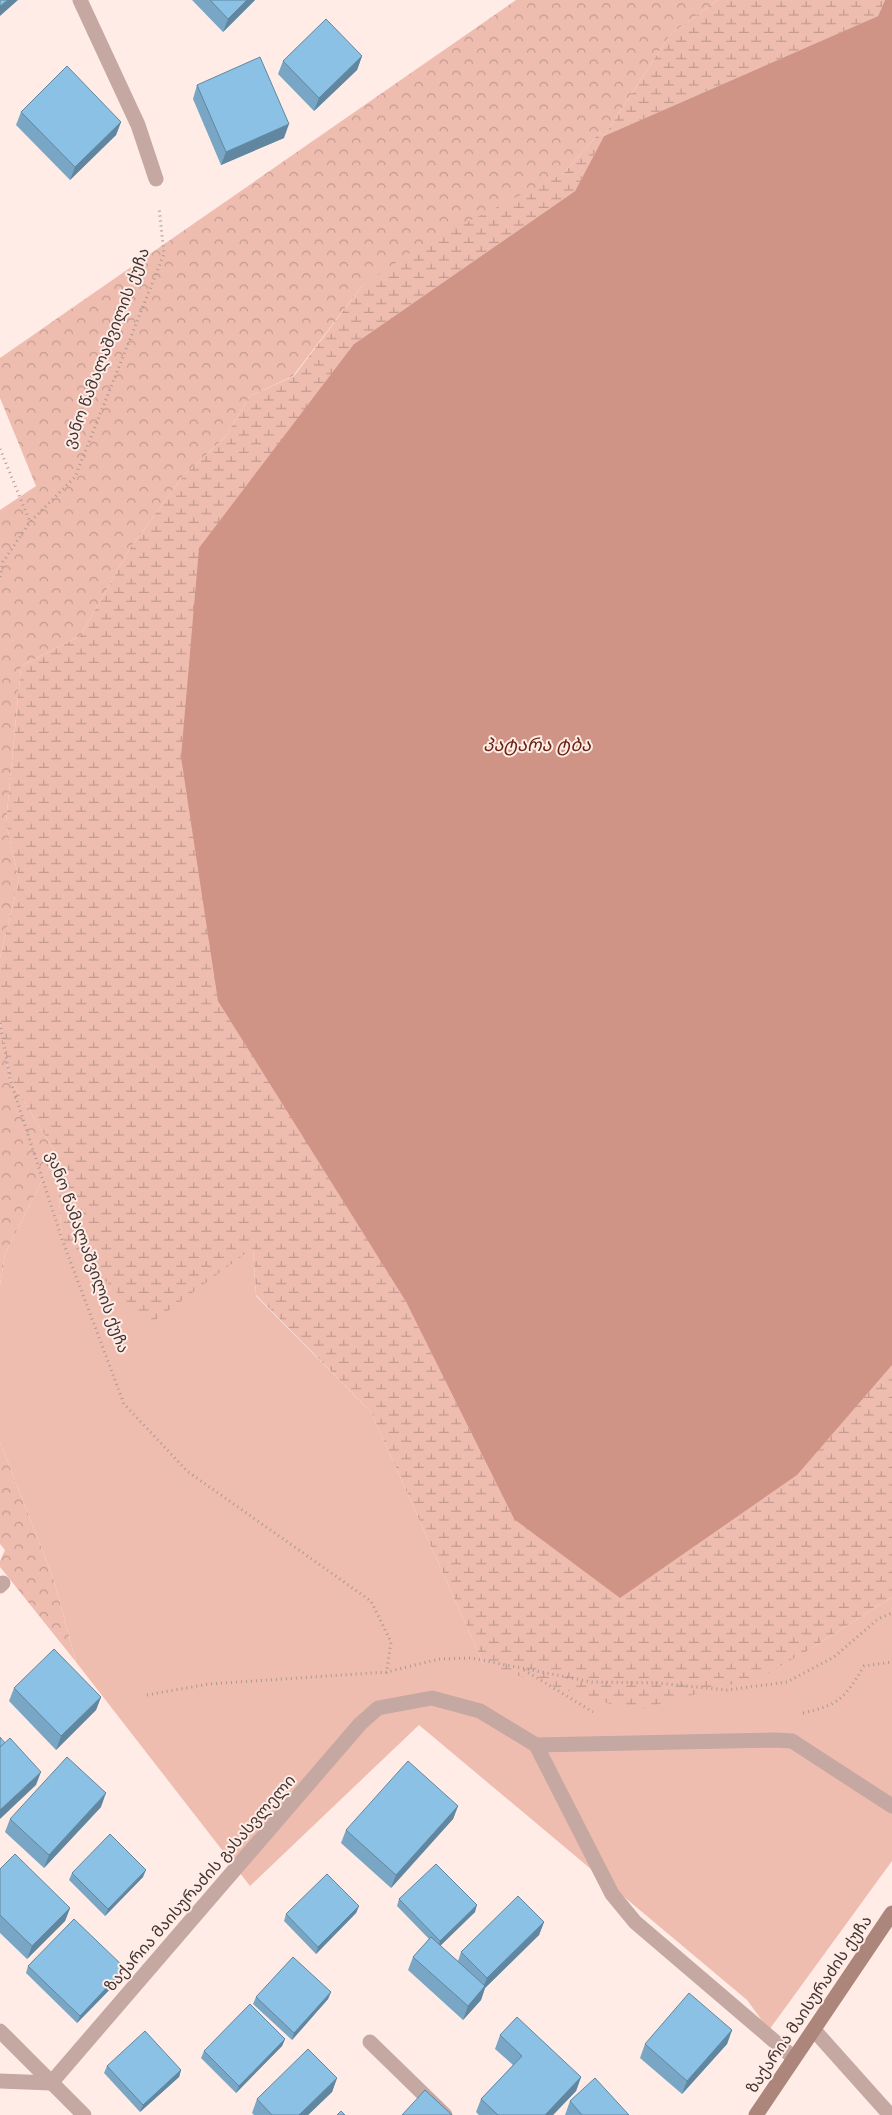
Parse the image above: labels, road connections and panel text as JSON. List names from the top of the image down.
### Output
{
  "streets": {
    "street": ["ზაქარია მაისურაძის გასასვლელი", "ზაქარია მაისურაძის ქუჩა"],
    "path": ["ვანო წამალაშვილის ქუჩა"]
  },
  "crossings": [
    ["ვანო წამალაშვილის ქუჩა", "ზაქარია მაისურაძის გასასვლელი"]
  ],
  "water": ["პატარა ტბა"]
}
